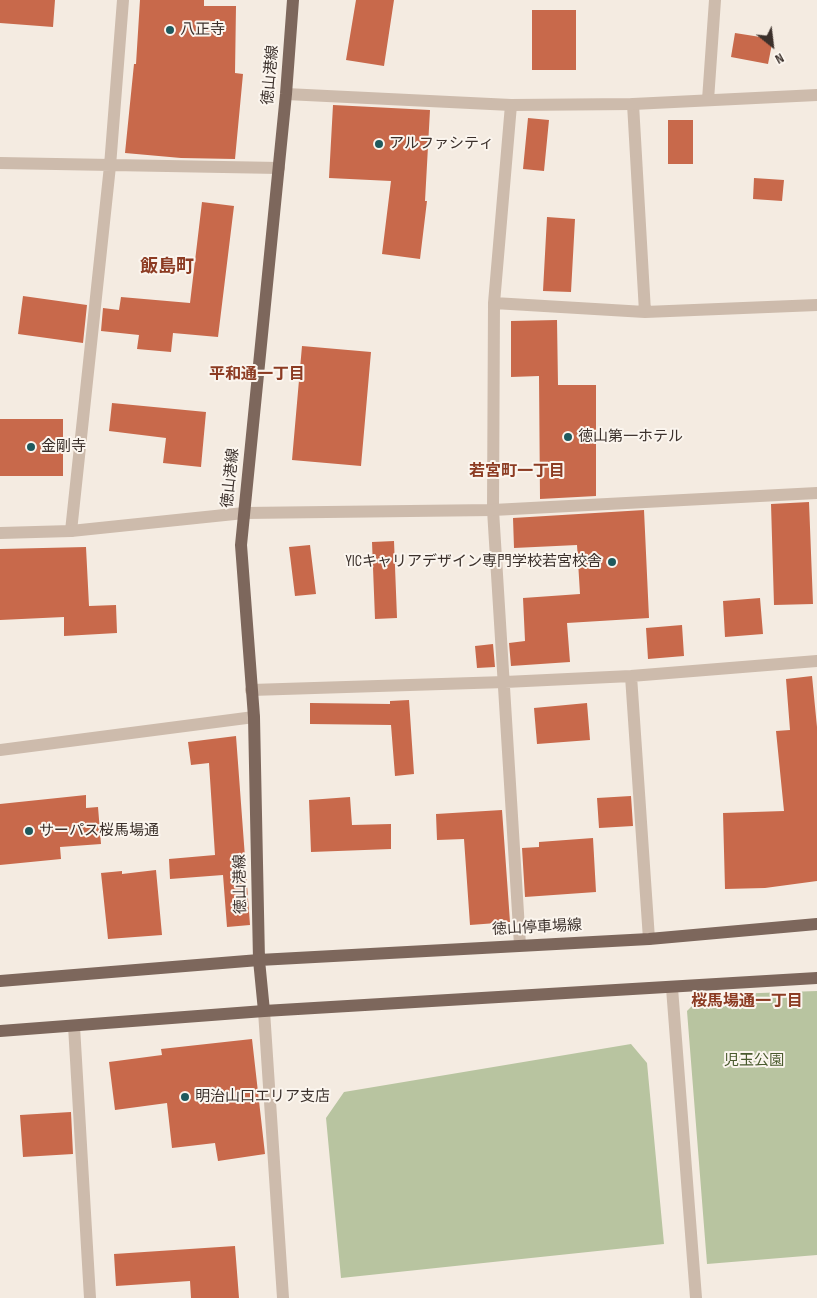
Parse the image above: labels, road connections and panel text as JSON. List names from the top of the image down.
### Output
{
  "streets": {
    "main road": ["徳山港線", "徳山停車場線"]
  },
  "crossings": [
    ["徳山港線", "徳山停車場線"]
  ],
  "districts": [
    "飯島町",
    "平和通一丁目",
    "若宮町一丁目",
    "桜馬場通一丁目"
  ],
  "parks": ["児玉公園"],
  "places": [
    "八正寺",
    "アルファシティ",
    "徳山第一ホテル",
    "金剛寺",
    "YICキャリアデザイン専門学校若宮校舎",
    "サーパス桜馬場通",
    "明治山口エリア支店"
  ],
  "north": "bottom right"
}
